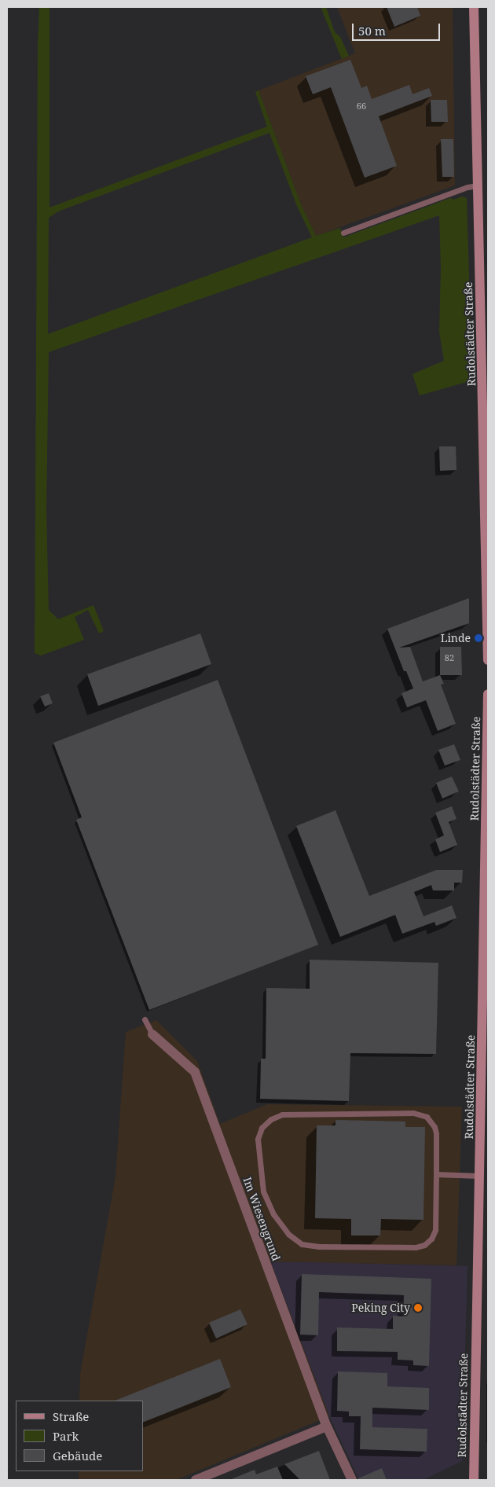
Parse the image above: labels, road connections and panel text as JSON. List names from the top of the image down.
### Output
{
  "streets": {
    "street": ["Rudolstädter Straße", "Im Wiesengrund"]
  },
  "places": ["Linde", "Peking City"],
  "house_numbers": ["66", "82"],
  "legend": ["Straße", "Park", "Gebäude"],
  "scale_bar": "50 m"
}
